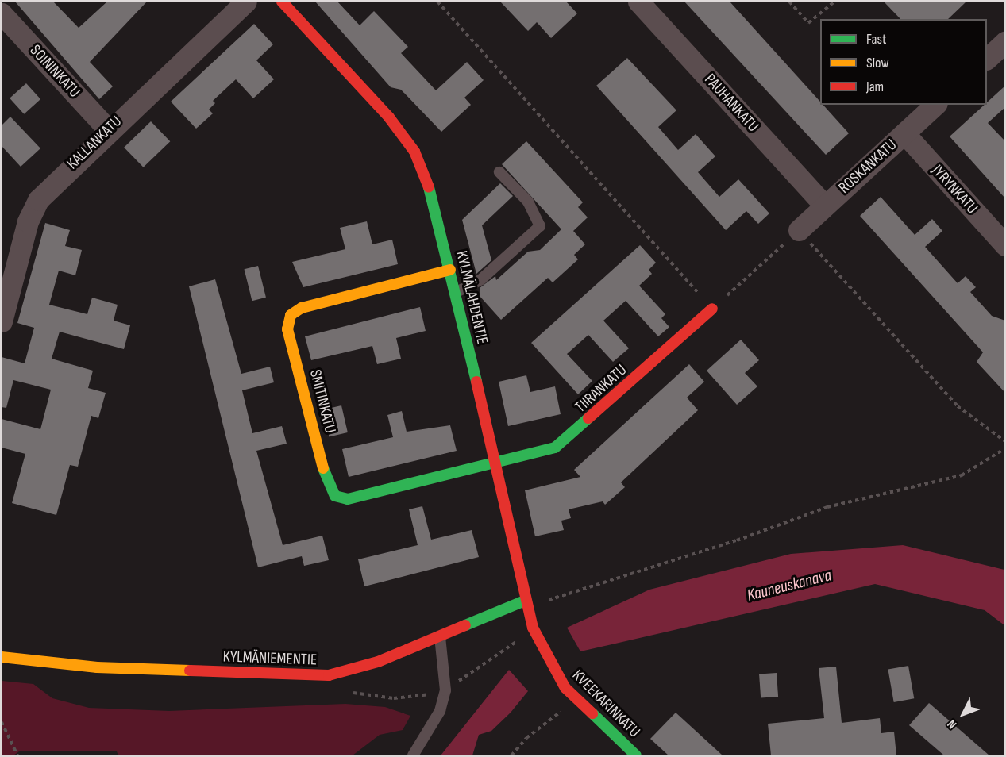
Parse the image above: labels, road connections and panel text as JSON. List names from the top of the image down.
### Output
{
  "streets": {
    "street": [
      "SOININKATU",
      "PAUHANKATU",
      "KALLANKATU",
      "ROSKANKATU",
      "JYRYNKATU",
      "KYLMÄLAHDENTIE",
      "TIIRANKATU",
      "SMITINKATU",
      "KYLMÄNIEMENTIE",
      "KVEEKARINKATU"
    ]
  },
  "crossings": [
    ["SOININKATU", "KALLANKATU"],
    ["PAUHANKATU", "ROSKANKATU"],
    ["ROSKANKATU", "JYRYNKATU"],
    ["KYLMÄLAHDENTIE", "TIIRANKATU"],
    ["KYLMÄLAHDENTIE", "SMITINKATU"],
    ["KYLMÄLAHDENTIE", "KYLMÄNIEMENTIE"],
    ["KYLMÄLAHDENTIE", "KVEEKARINKATU"],
    ["TIIRANKATU", "SMITINKATU"]
  ],
  "water": ["Kauneuskanava"],
  "legend": ["Fast", "Slow", "Jam"],
  "north": "bottom left"
}
